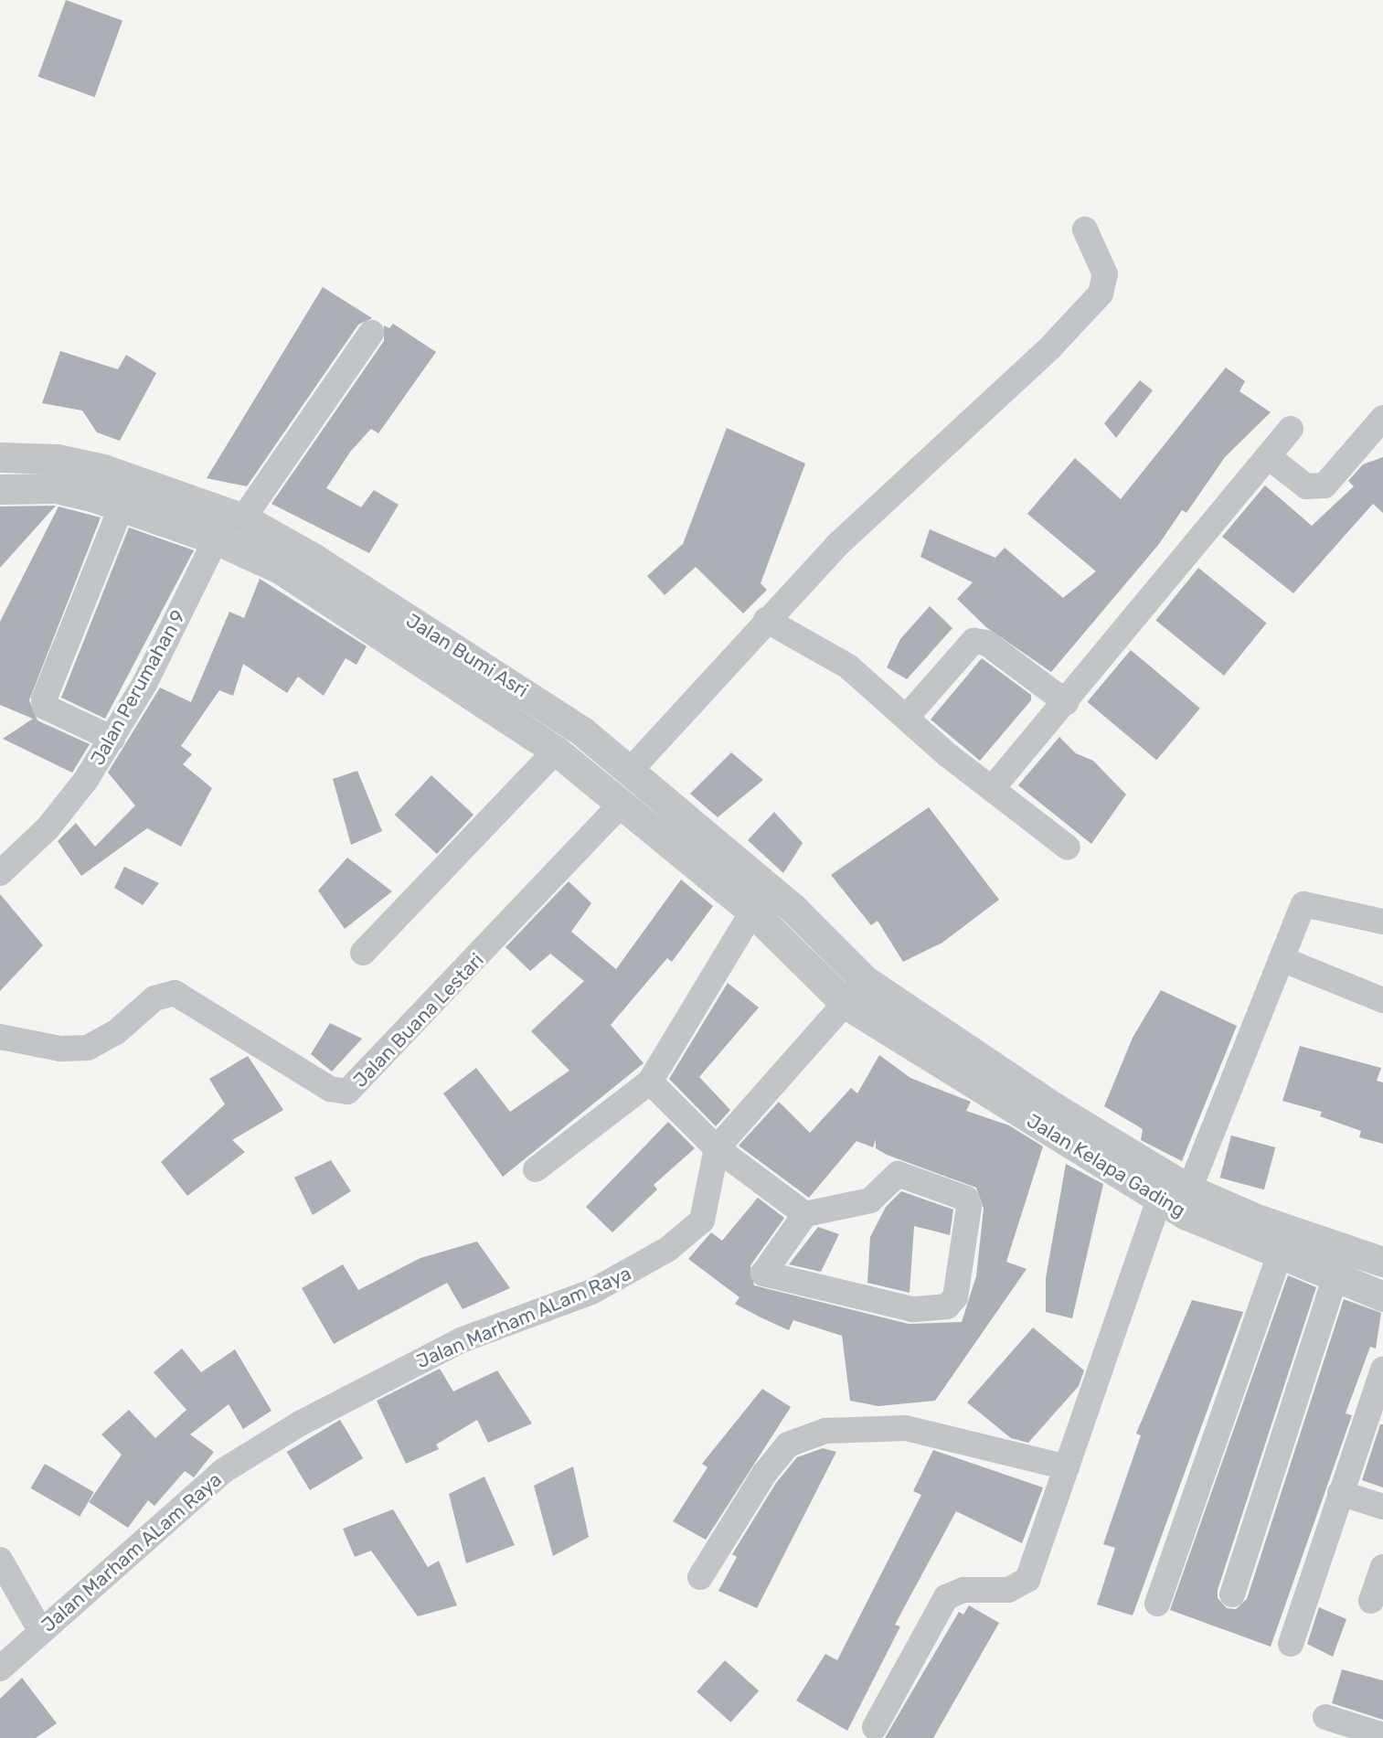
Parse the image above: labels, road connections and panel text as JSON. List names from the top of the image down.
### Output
{
  "streets": {
    "street": [
      "Jalan Bumi Asri",
      "Jalan Perumahan 9",
      "Jalan Buana Lestari",
      "Jalan Kelapa Gading",
      "Jalan Marham ALam Raya"
    ]
  },
  "crossings": [
    ["Jalan Bumi Asri", "Jalan Perumahan 9"],
    ["Jalan Bumi Asri", "Jalan Buana Lestari"],
    ["Jalan Bumi Asri", "Jalan Kelapa Gading"]
  ]
}
